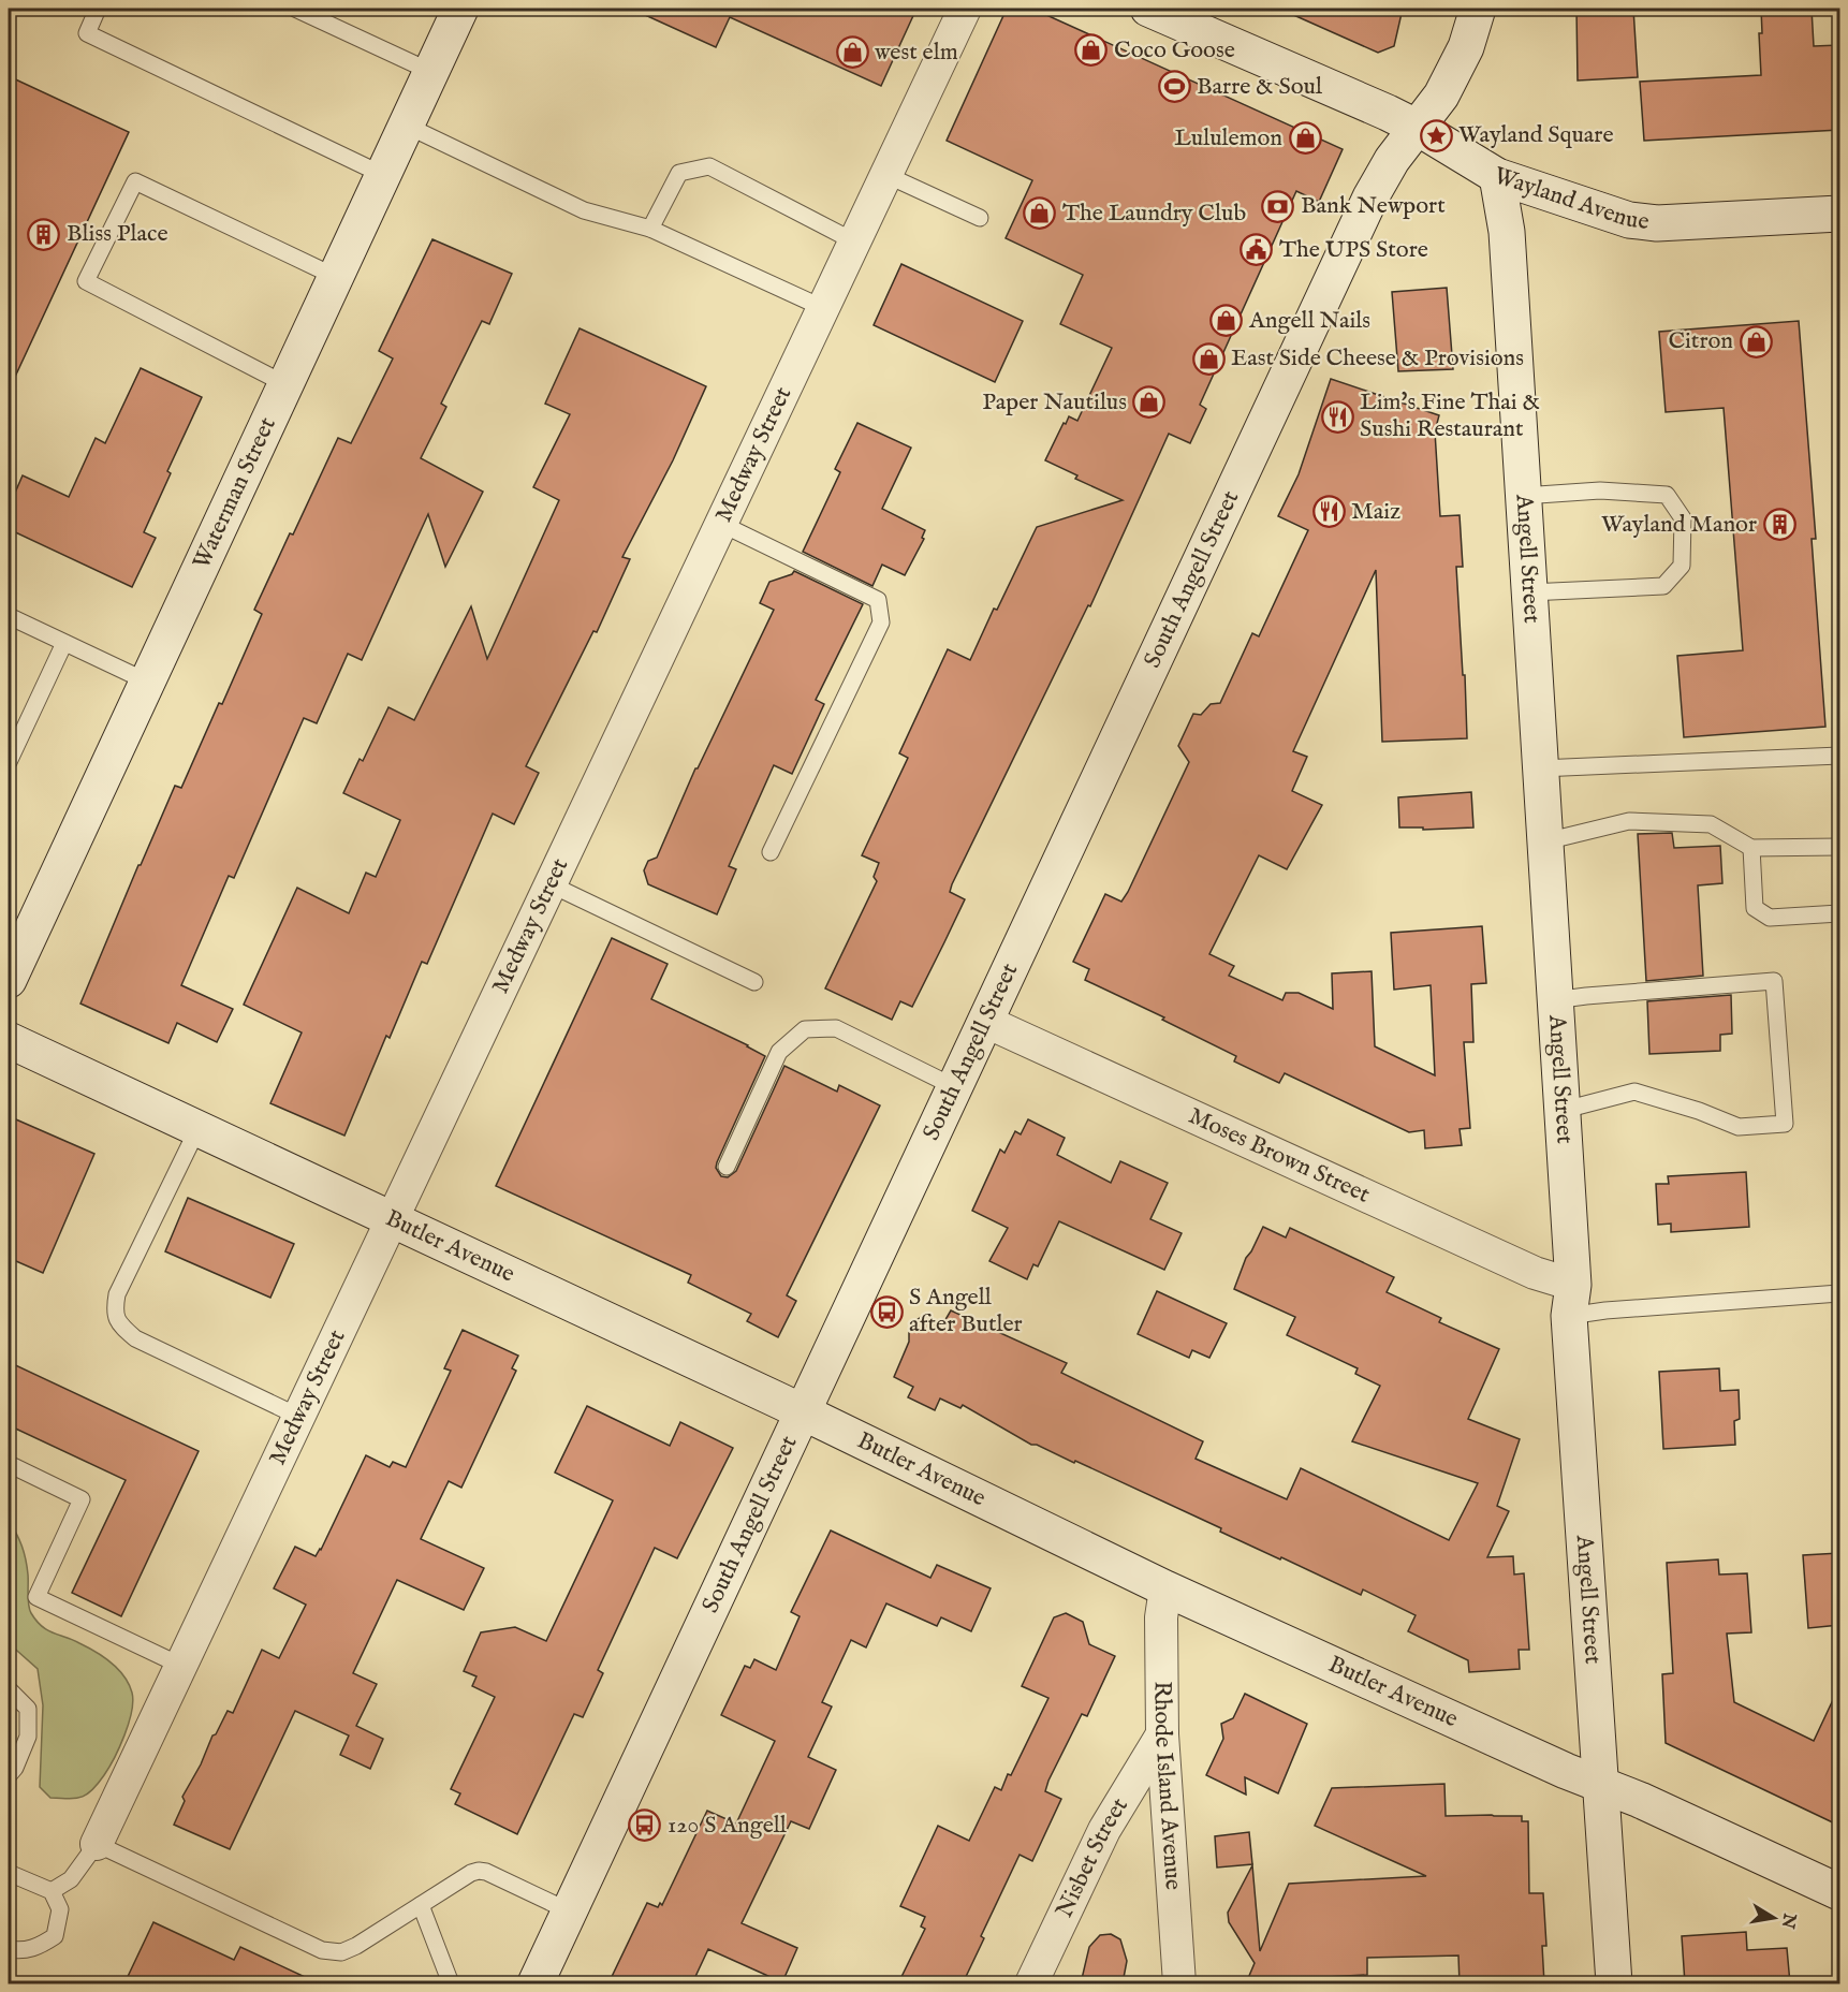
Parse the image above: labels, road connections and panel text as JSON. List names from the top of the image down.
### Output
{
  "streets": {
    "main road": [
      "Wayland Avenue",
      "Waterman Street",
      "Angell Street",
      "South Angell Street",
      "Butler Avenue"
    ],
    "street": [
      "Medway Street",
      "Moses Brown Street",
      "Rhode Island Avenue",
      "Nisbet Street"
    ]
  },
  "crossings": [
    ["Wayland Avenue", "Angell Street"],
    ["Wayland Avenue", "South Angell Street"],
    ["Medway Street", "Butler Avenue"],
    ["Angell Street", "Moses Brown Street"],
    ["Angell Street", "Butler Avenue"],
    ["South Angell Street", "Moses Brown Street"],
    ["South Angell Street", "Butler Avenue"],
    ["Butler Avenue", "Rhode Island Avenue"],
    ["Rhode Island Avenue", "Nisbet Street"]
  ],
  "places": {
    "shop": [
      "Coco Goose",
      "west elm",
      "Lululemon",
      "The Laundry Club",
      "Angell Nails",
      "Citron",
      "East Side Cheese & Provisions",
      "Paper Nautilus"
    ],
    "sports": ["Barre & Soul"],
    "place": ["Wayland Square"],
    "bank": ["Bank Newport"],
    "building": ["Bliss Place", "Wayland Manor"],
    "public building": ["The UPS Store"],
    "restaurant": ["Lim's Fine Thai & Sushi Restaurant", "Maiz"],
    "bus stop": ["S Angell after Butler", "120 S Angell"]
  },
  "north": "right"
}
